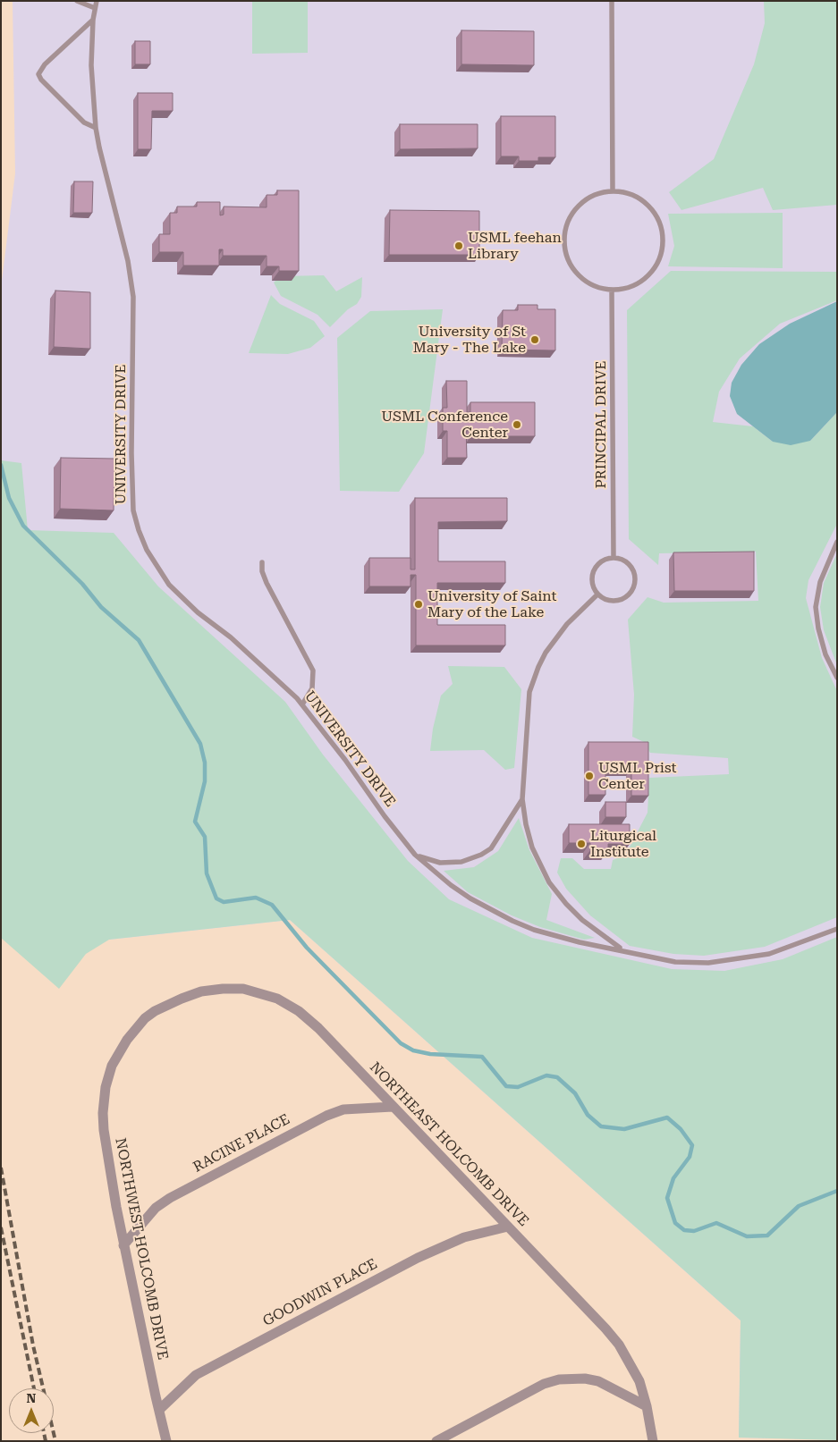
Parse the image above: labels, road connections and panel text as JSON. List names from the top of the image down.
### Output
{
  "streets": {
    "street": [
      "RACINE PLACE",
      "NORTHEAST HOLCOMB DRIVE",
      "NORTHWEST HOLCOMB DRIVE",
      "GOODWIN PLACE"
    ],
    "lane": ["PRINCIPAL DRIVE", "UNIVERSITY DRIVE"]
  },
  "crossings": [
    ["RACINE PLACE", "NORTHEAST HOLCOMB DRIVE"],
    ["RACINE PLACE", "NORTHWEST HOLCOMB DRIVE"],
    ["NORTHEAST HOLCOMB DRIVE", "NORTHWEST HOLCOMB DRIVE"],
    ["NORTHEAST HOLCOMB DRIVE", "GOODWIN PLACE"],
    ["NORTHWEST HOLCOMB DRIVE", "GOODWIN PLACE"]
  ],
  "places": [
    "USML feehan Library",
    "University of St Mary - The Lake",
    "USML Conference Center",
    "University of Saint Mary of the Lake",
    "USML Prist Center",
    "Liturgical Institute"
  ],
  "north": "top"
}
